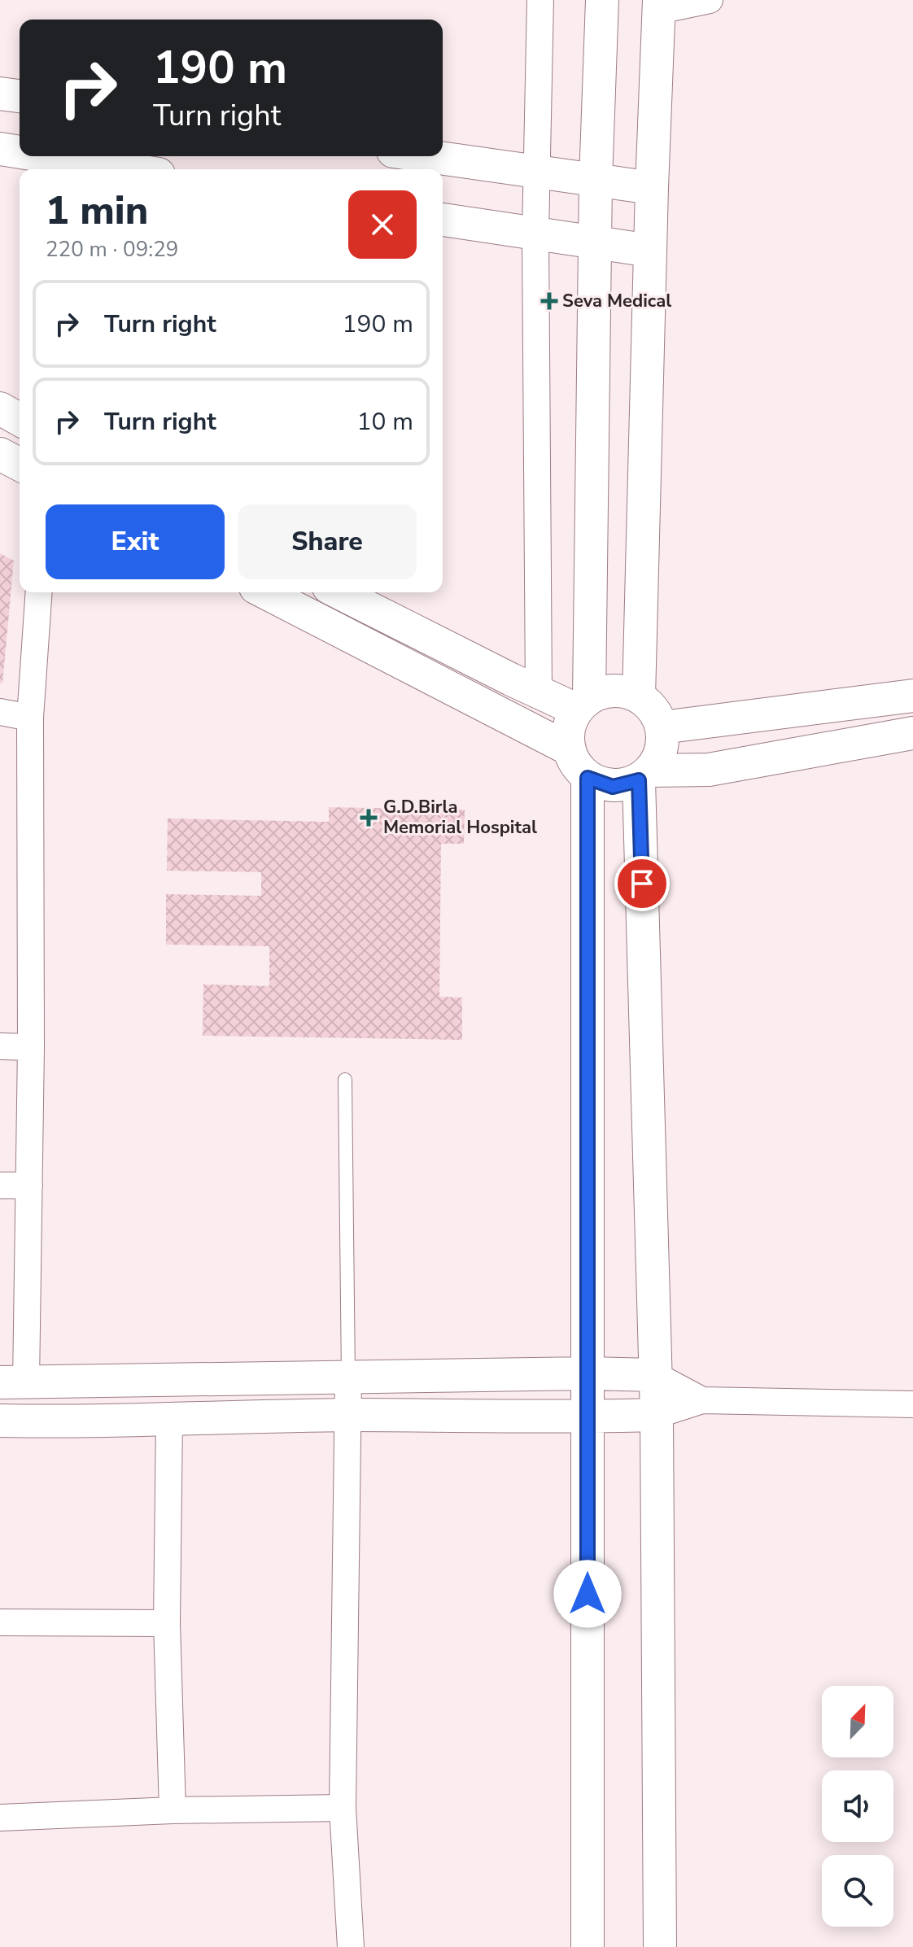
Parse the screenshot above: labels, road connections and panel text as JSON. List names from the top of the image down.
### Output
{
  "places": {
    "health": ["Seva Medical", "G.D.Birla Memorial Hospital"]
  },
  "north": "top right",
  "page": {
    "turn": ["190 m", "Turn right"],
    "heading": ["1 min", "220 m · 09:29"],
    "list": [
      {
        "name": "Turn right",
        "value": "190 m"
      },
      {
        "name": "Turn right",
        "value": "10 m"
      }
    ],
    "buttons": ["Exit", "Share"]
  }
}
